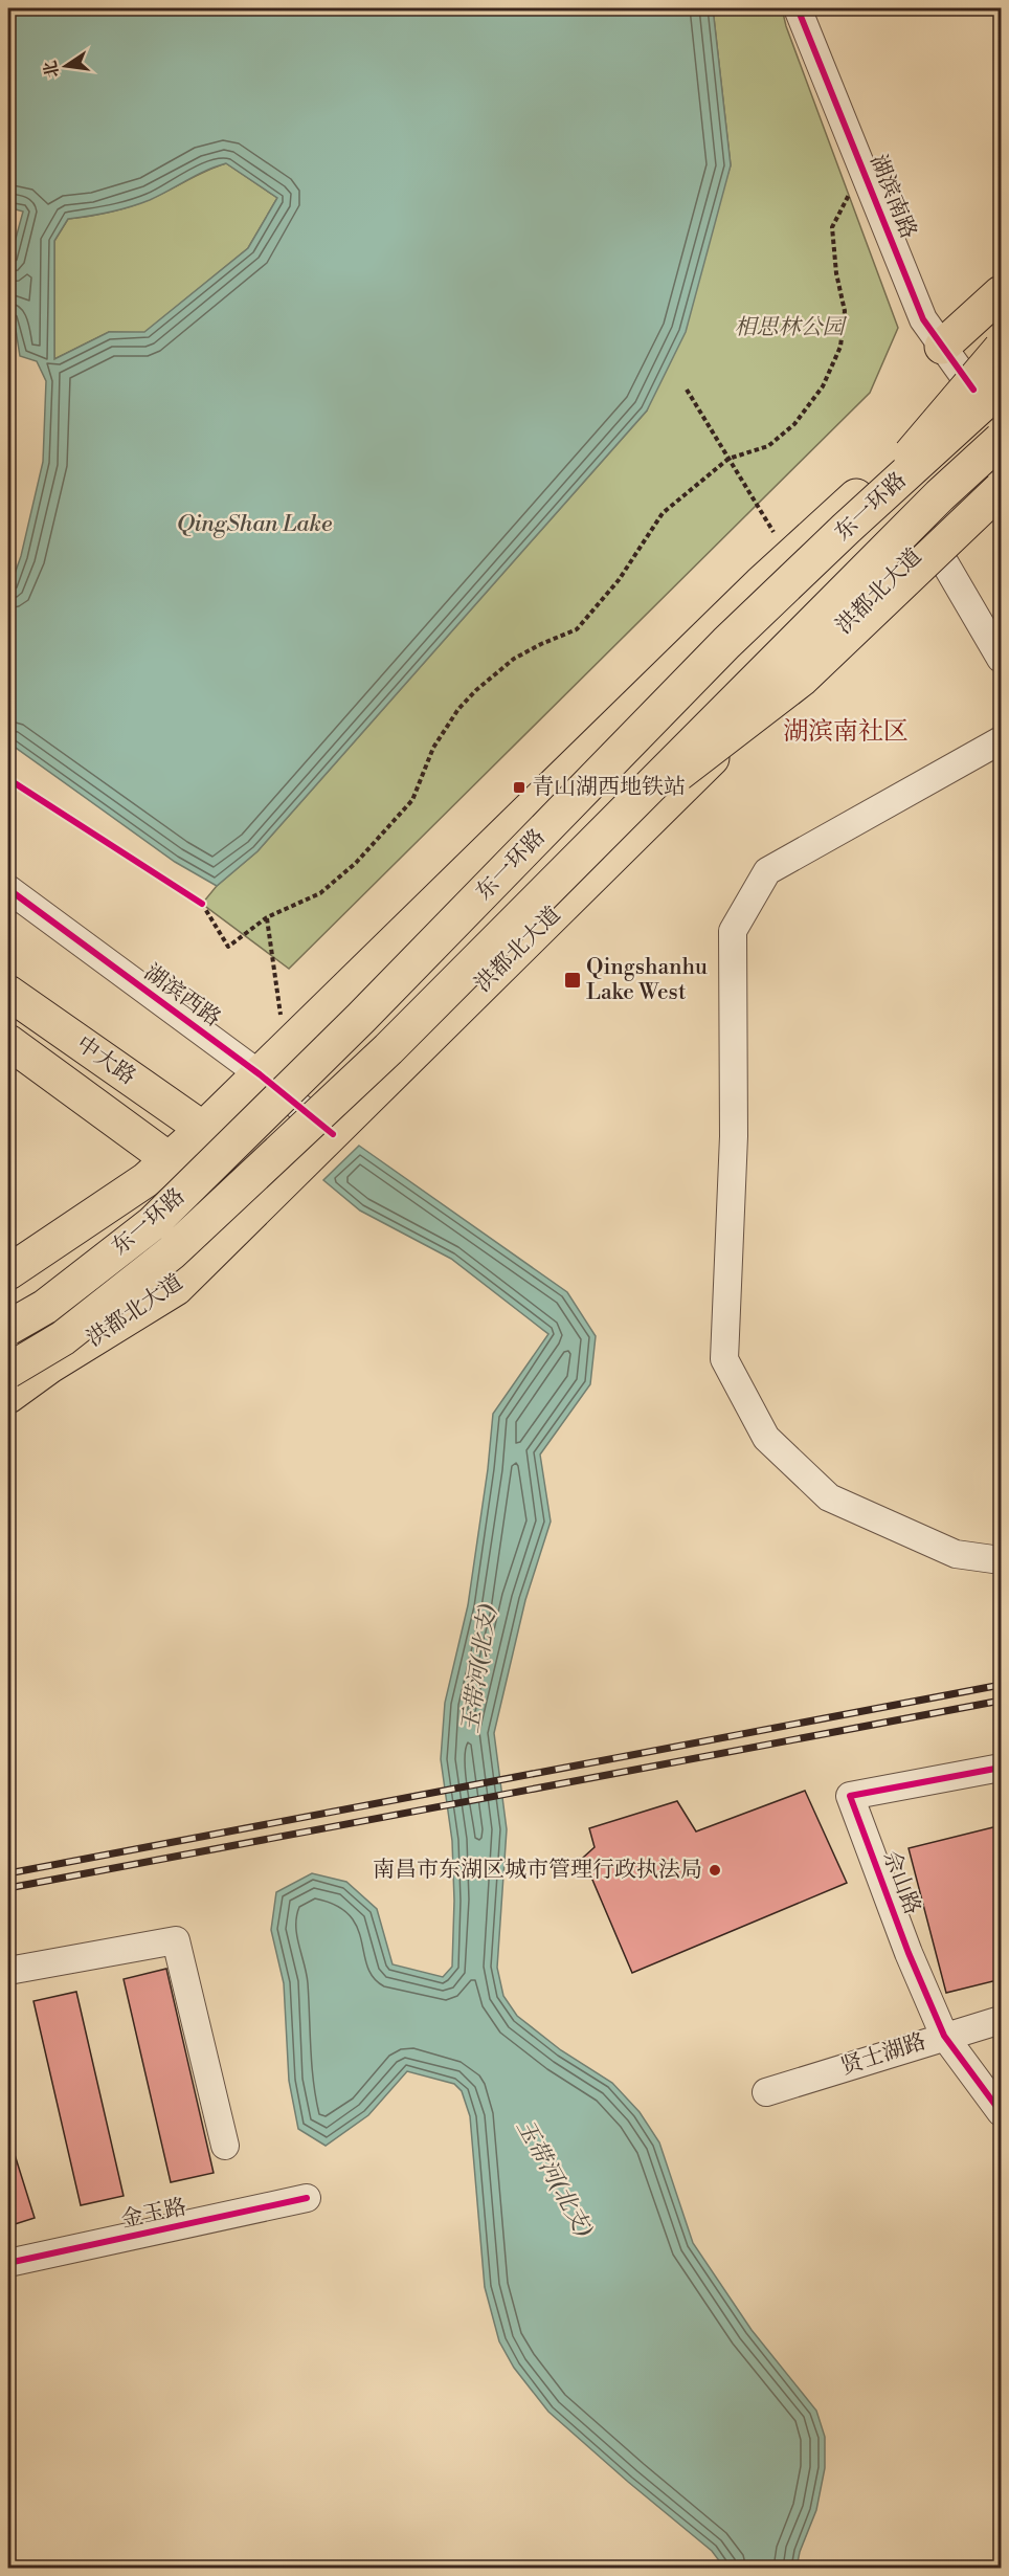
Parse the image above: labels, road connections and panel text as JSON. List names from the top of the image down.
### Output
{
  "streets": {
    "main road": ["东一环路", "洪都北大道", "中大路"],
    "street": [
      "湖滨南路",
      "湖滨西路",
      "佘山路",
      "贤士湖路",
      "金玉路"
    ]
  },
  "crossings": [
    ["湖滨南路", "东一环路"],
    ["洪都北大道", "湖滨西路"],
    ["佘山路", "贤士湖路"]
  ],
  "districts": ["湖滨南社区"],
  "water": ["QingShan Lake", "玉带河(北支)"],
  "parks": ["相思林公园"],
  "places": {
    "transit": ["青山湖西地铁站", "Qingshanhu Lake West"],
    "other": ["南昌市东湖区城市管理行政执法局"]
  },
  "north": "left"
}
